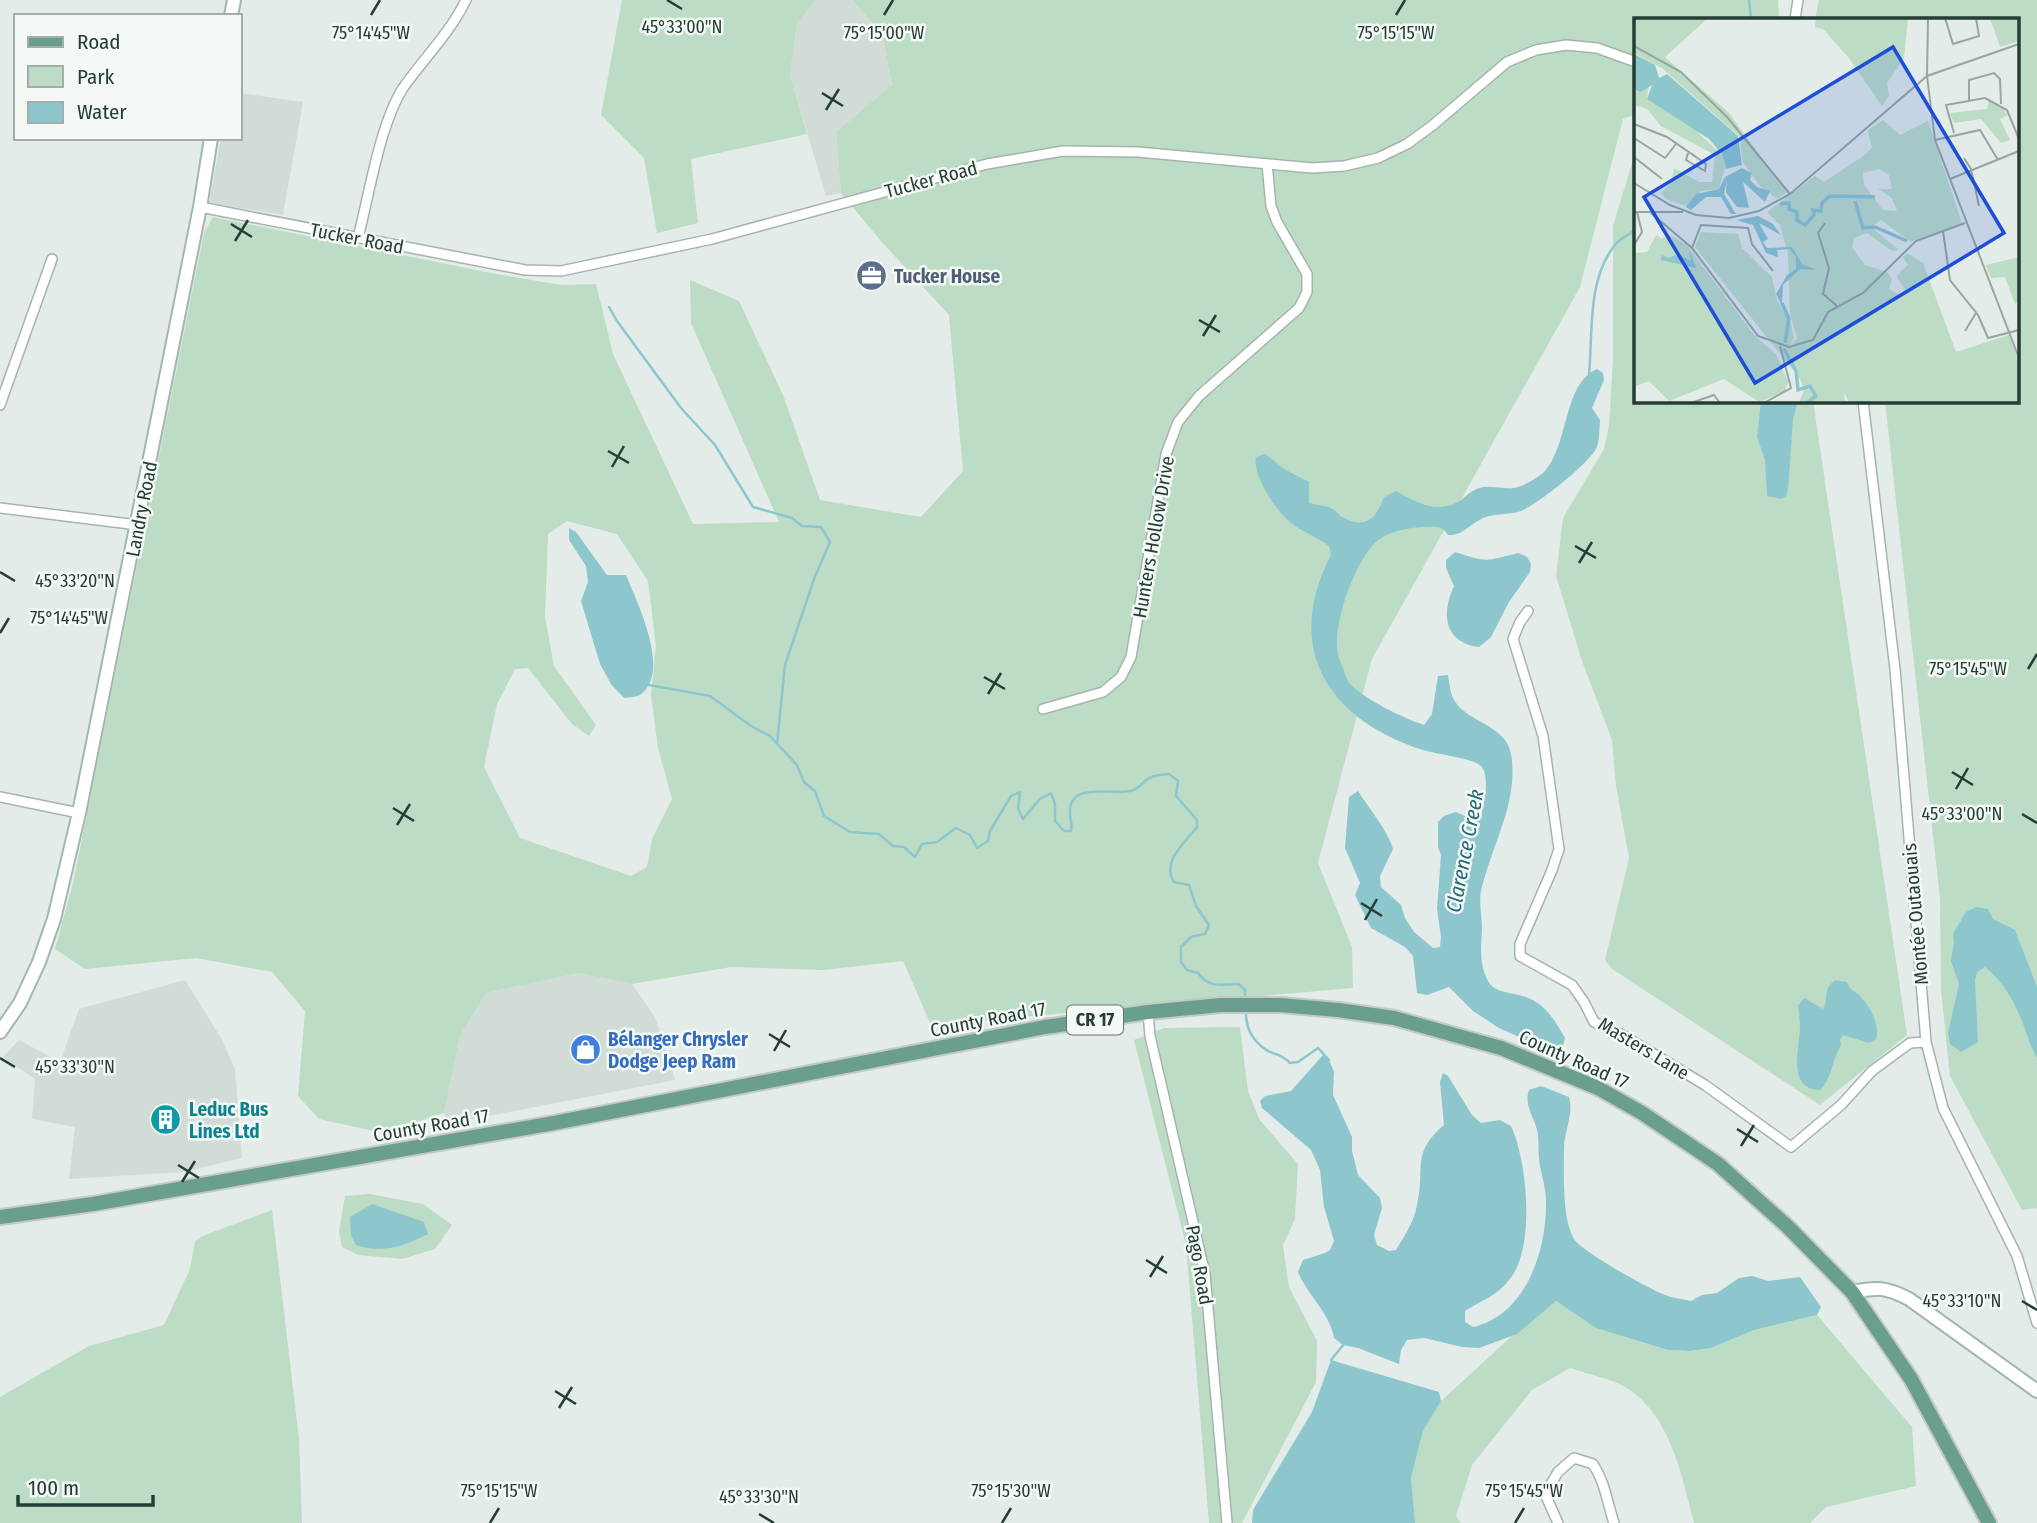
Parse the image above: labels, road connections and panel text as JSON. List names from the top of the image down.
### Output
{
  "streets": {
    "main road": ["Landry Road", "County Road 17", "CR 17"],
    "street": [
      "Tucker Road",
      "Hunters Hollow Drive",
      "Montée Outaouais",
      "Masters Lane",
      "Pago Road"
    ]
  },
  "crossings": [
    ["Tucker Road", "Landry Road"],
    ["Tucker Road", "Hunters Hollow Drive"],
    ["Montée Outaouais", "Masters Lane"],
    ["County Road 17", "Pago Road"]
  ],
  "water": ["Clarence Creek"],
  "places": {
    "office": ["Tucker House"],
    "shop": ["Bélanger Chrysler Dodge Jeep Ram"],
    "building": ["Leduc Bus Lines Ltd"]
  },
  "legend": ["Road", "Park", "Water"],
  "scale_bar": "100 m",
  "coordinates": [
    "45°33'00\"N",
    "75°14'45\"W",
    "75°15'00\"W",
    "75°15'15\"W",
    "45°33'20\"N",
    "75°15'45\"W",
    "45°33'30\"N",
    "45°33'10\"N",
    "75°15'30\"W"
  ]
}
